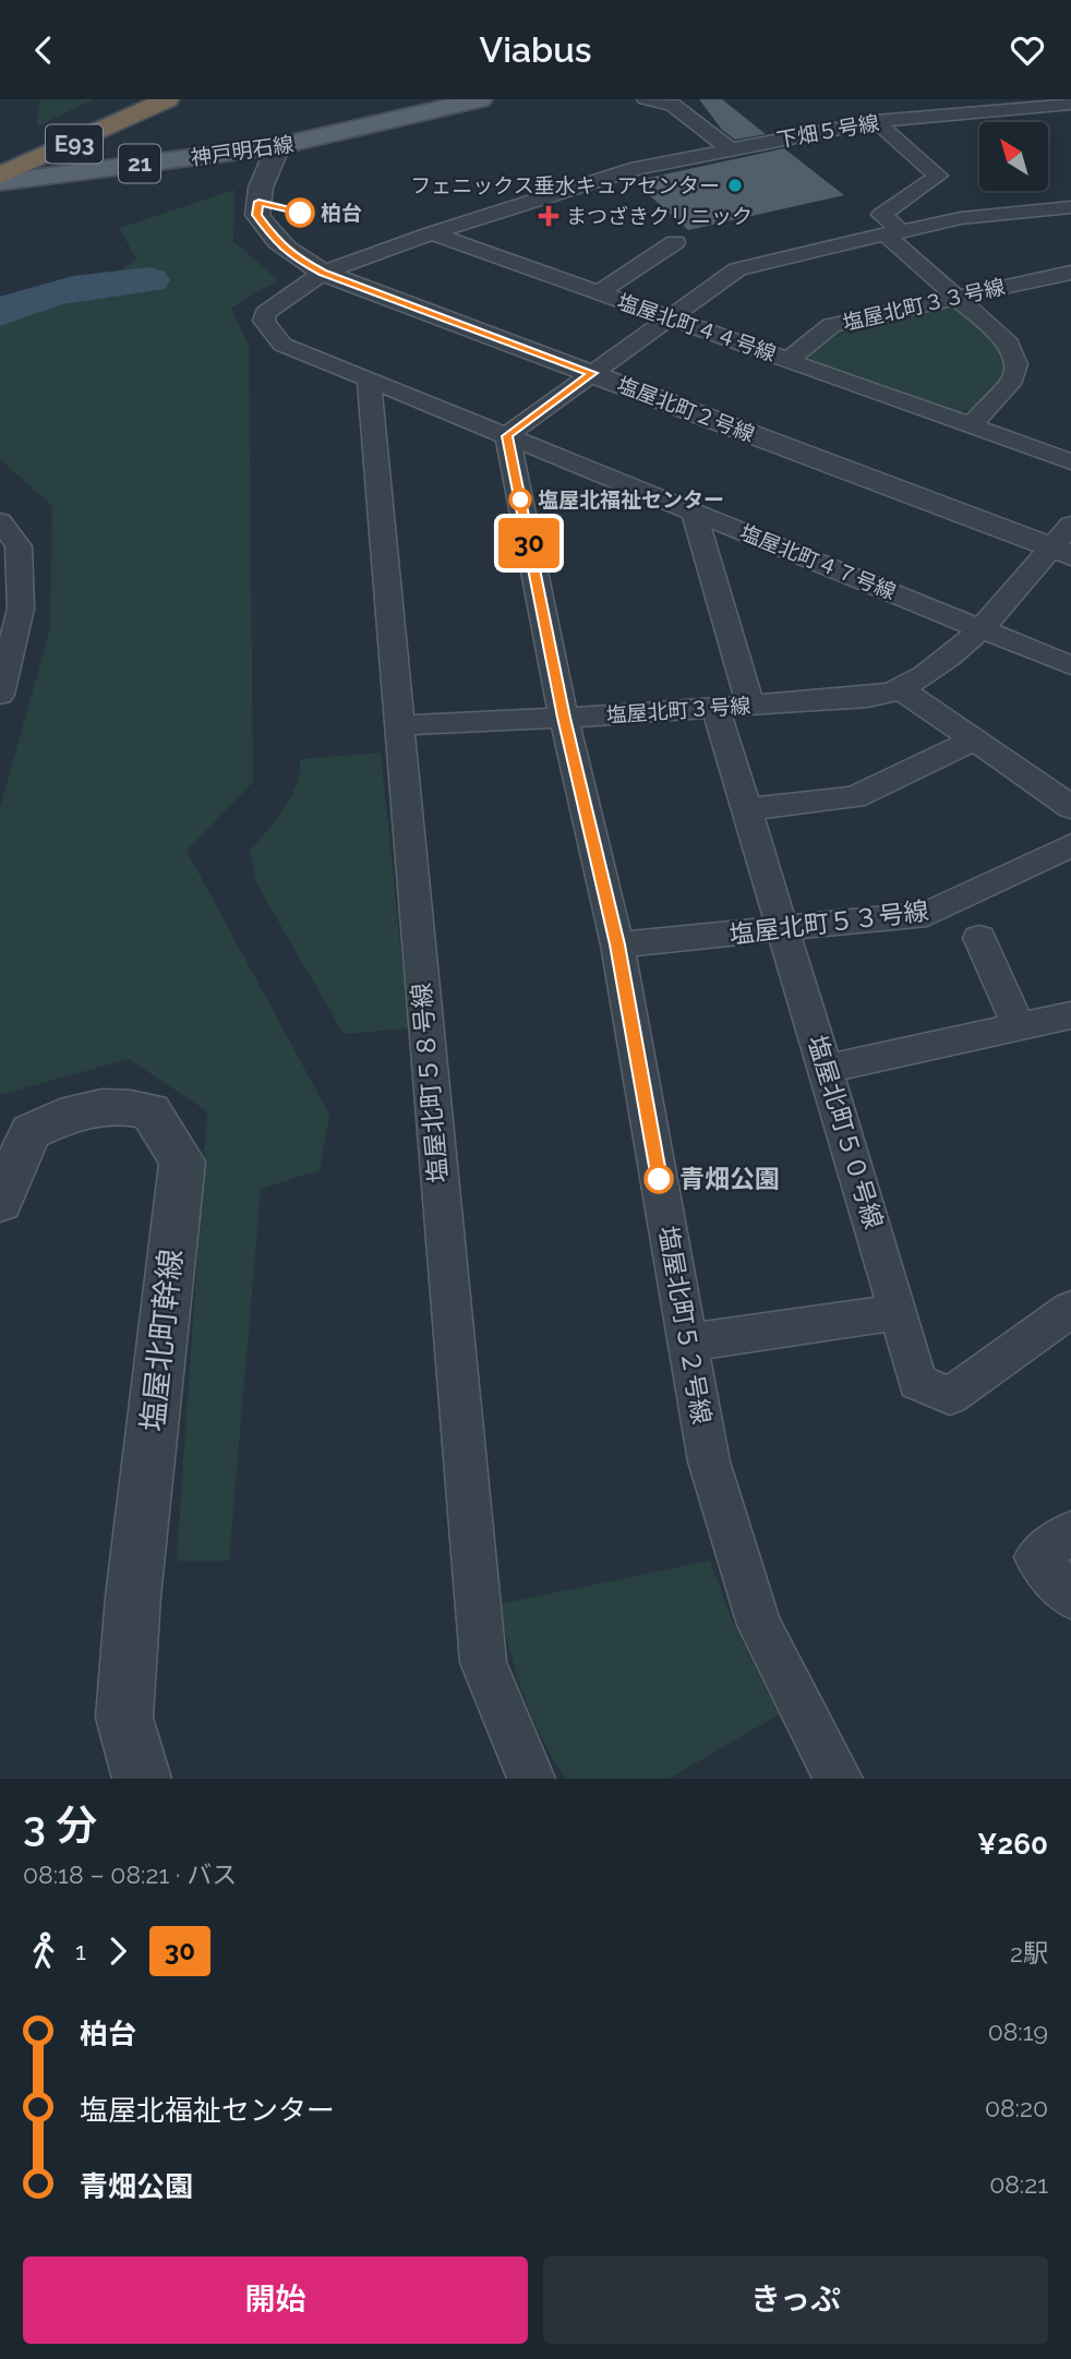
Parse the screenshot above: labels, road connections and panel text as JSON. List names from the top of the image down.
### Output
{
  "streets": {
    "highway": ["E93"],
    "main road": ["神戸明石線", "21"],
    "street": [
      "下畑５号線",
      "塩屋北町３３号線",
      "塩屋北町４４号線",
      "塩屋北町２号線",
      "塩屋北町４７号線",
      "塩屋北町３号線",
      "塩屋北町５３号線",
      "塩屋北町５８号線",
      "塩屋北町５０号線",
      "塩屋北町５２号線",
      "塩屋北町幹線"
    ]
  },
  "crossings": [
    ["下畑５号線", "塩屋北町４４号線"],
    ["神戸明石線", "塩屋北町２号線"],
    ["塩屋北町３３号線", "塩屋北町４４号線"],
    ["塩屋北町２号線", "塩屋北町４７号線"],
    ["塩屋北町２号線", "塩屋北町３号線"],
    ["塩屋北町４７号線", "塩屋北町３号線"],
    ["塩屋北町４７号線", "塩屋北町５８号線"],
    ["塩屋北町３号線", "塩屋北町５８号線"],
    ["塩屋北町３号線", "塩屋北町５０号線"],
    ["塩屋北町３号線", "塩屋北町５２号線"],
    ["塩屋北町５３号線", "塩屋北町５０号線"],
    ["塩屋北町５３号線", "塩屋北町５２号線"]
  ],
  "places": {
    "other": [
      "フェニックス垂水キュアセンター",
      "柏台",
      "塩屋北福祉センター",
      "青畑公園"
    ],
    "health": ["まつざきクリニック"]
  },
  "lines": ["bus line 30"],
  "north": "top left",
  "page": {
    "header": "Viabus",
    "on_map": "30",
    "heading": ["3 分", "08:18 – 08:21 · バス", "¥260"],
    "legs": ["1", "30", "2駅"],
    "list": [
      {
        "name": "柏台",
        "value": "08:19"
      },
      {
        "name": "塩屋北福祉センター",
        "value": "08:20"
      },
      {
        "name": "青畑公園",
        "value": "08:21"
      }
    ],
    "buttons": ["開始", "きっぷ"]
  }
}
